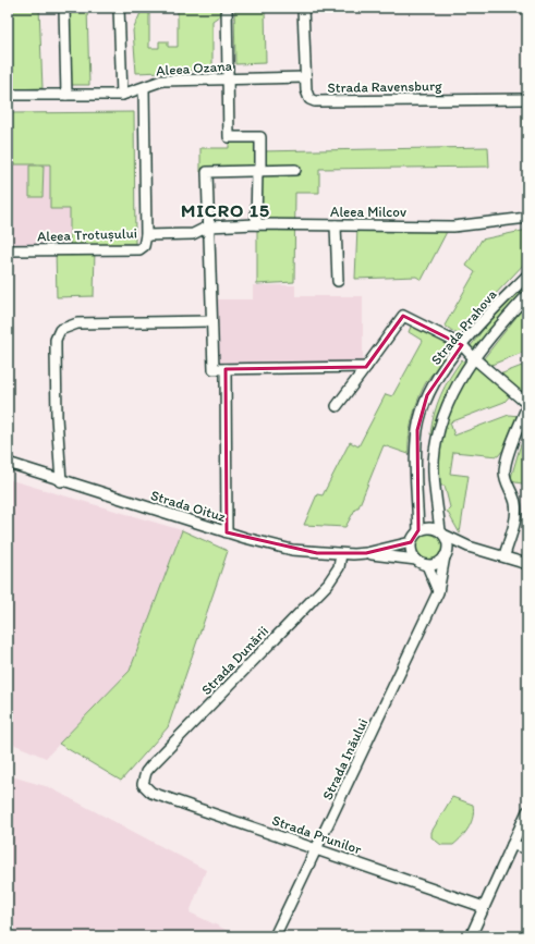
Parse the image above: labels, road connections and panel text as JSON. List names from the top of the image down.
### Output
{
  "streets": {
    "street": [
      "Aleea Ozana",
      "Strada Ravensburg",
      "Aleea Milcov",
      "Aleea Trotușului",
      "Strada Prahova",
      "Strada Oituz",
      "Strada Dunării",
      "Strada Inăului",
      "Strada Prunilor"
    ]
  },
  "crossings": [
    ["Aleea Ozana", "Strada Ravensburg"],
    ["Aleea Milcov", "Aleea Trotușului"],
    ["Strada Prahova", "Strada Oituz"],
    ["Strada Prahova", "Strada Inăului"],
    ["Strada Oituz", "Strada Dunării"],
    ["Strada Oituz", "Strada Inăului"],
    ["Strada Dunării", "Strada Prunilor"],
    ["Strada Inăului", "Strada Prunilor"]
  ],
  "districts": ["MICRO 15"]
}
